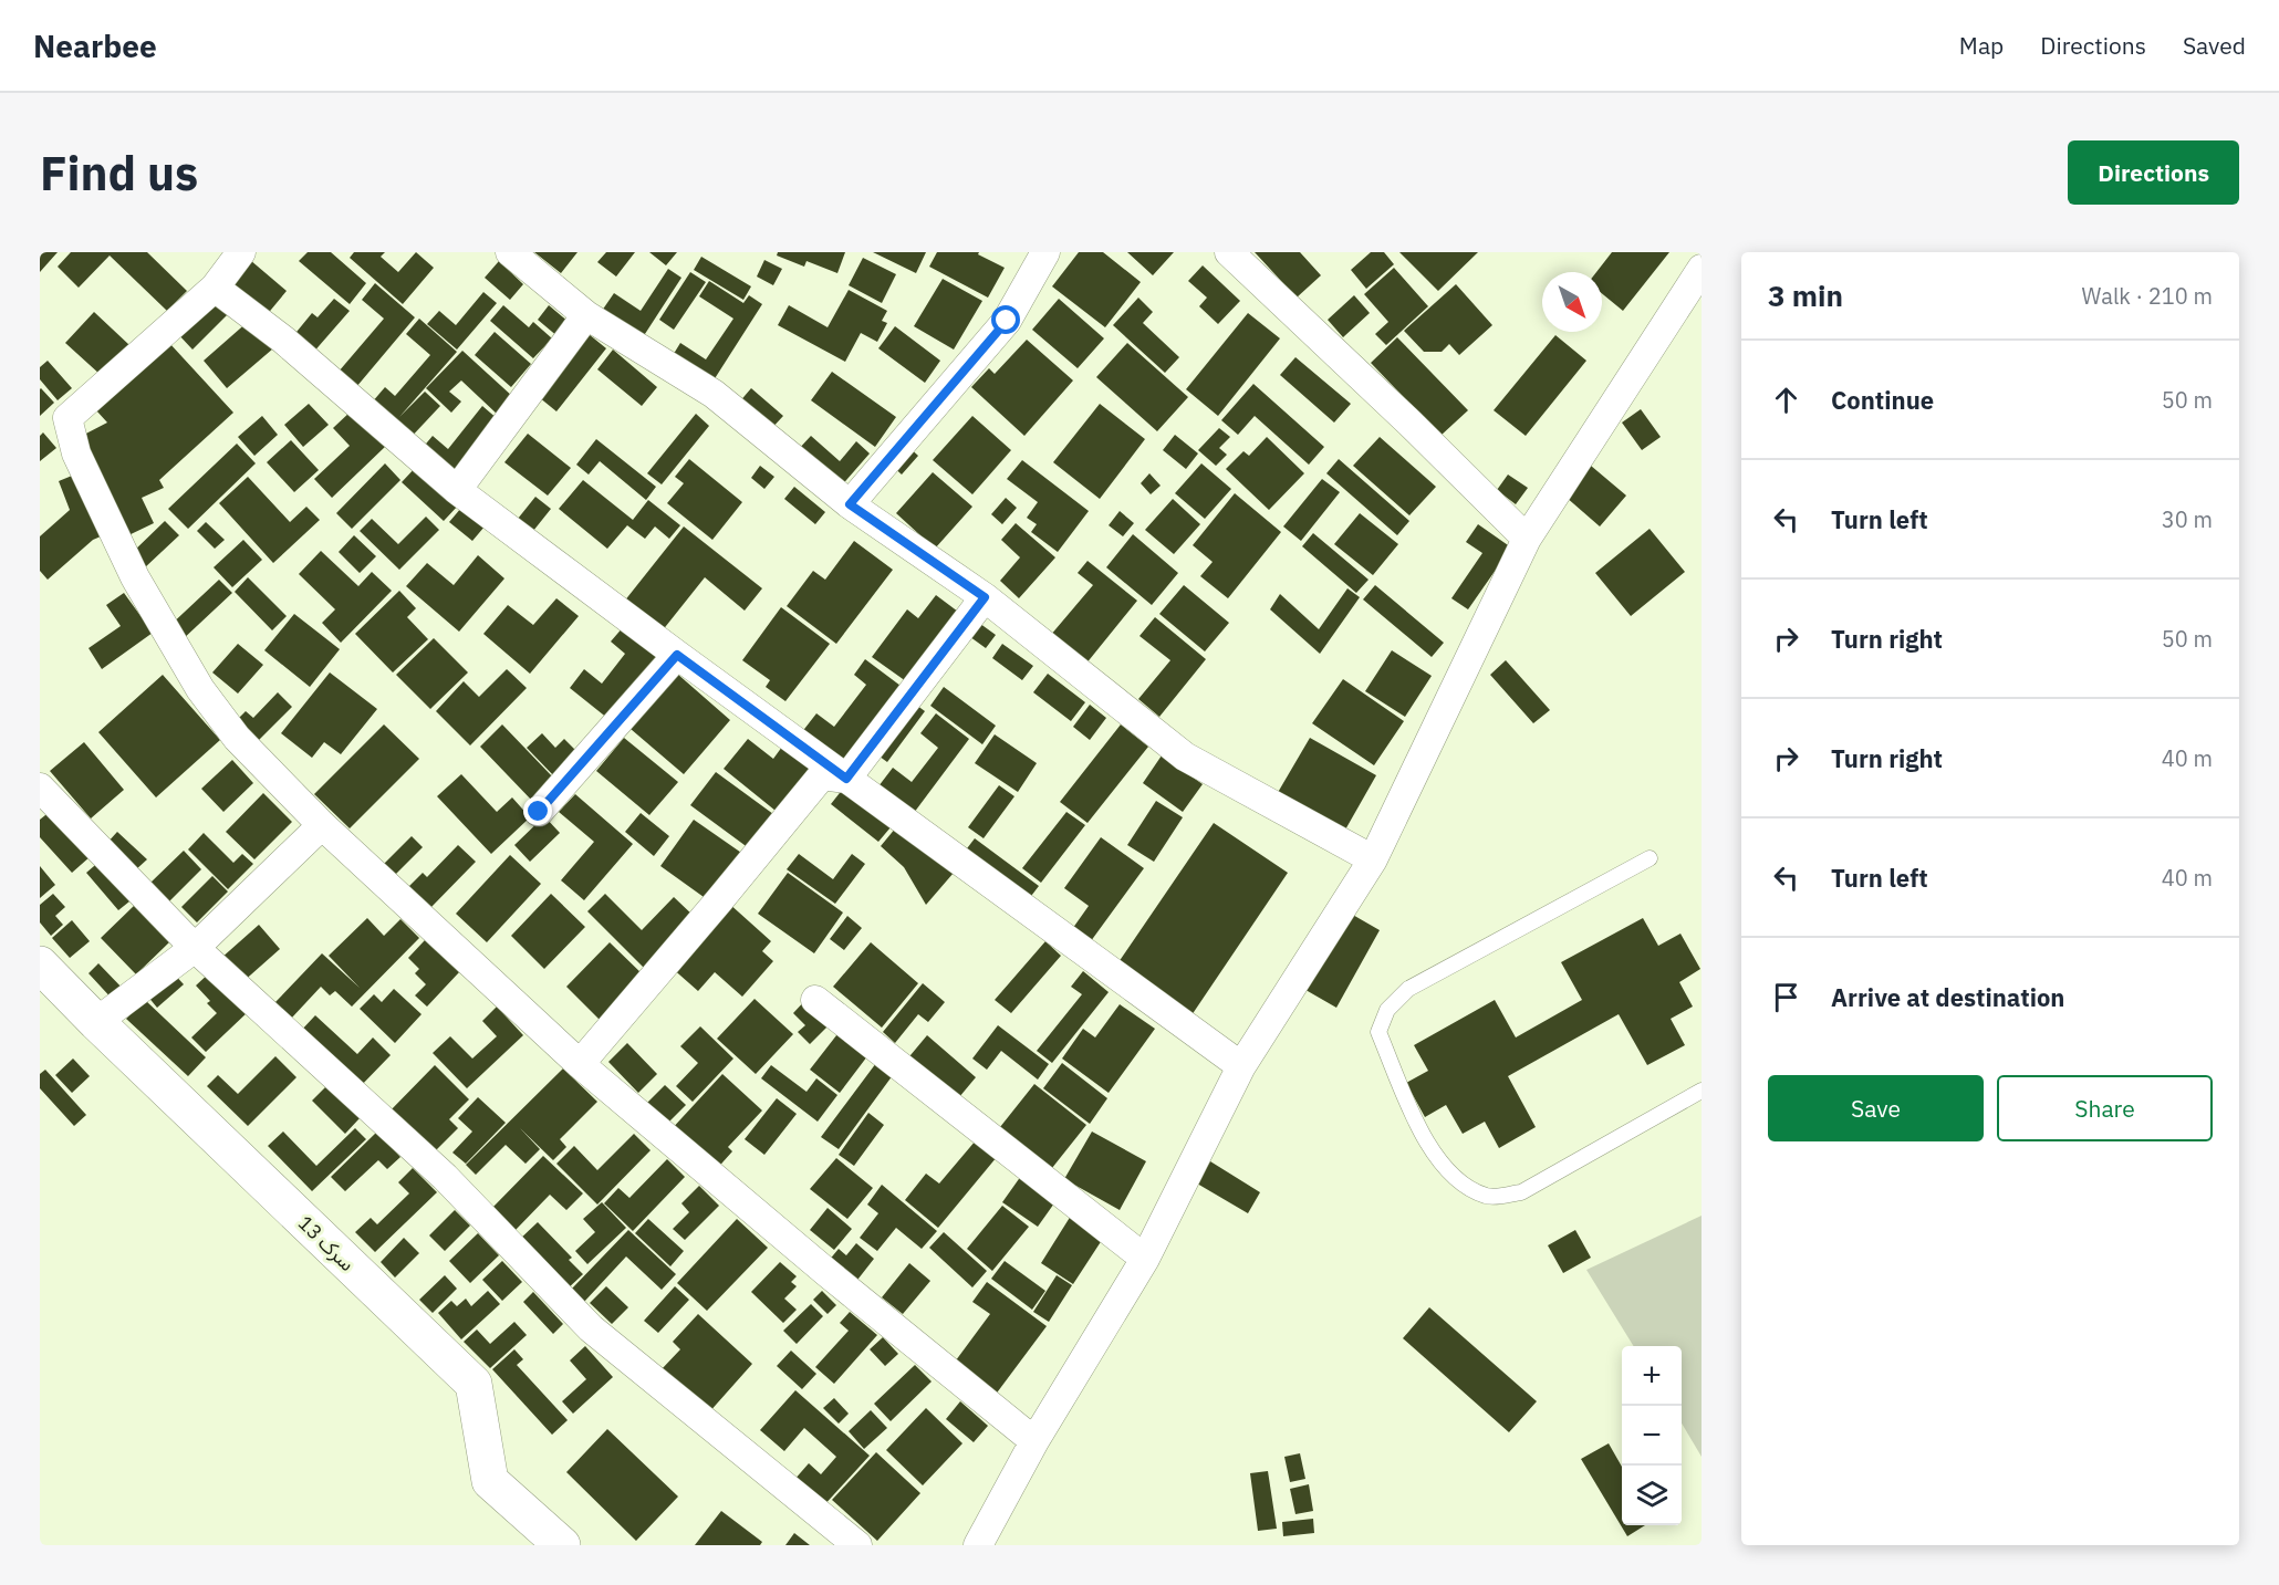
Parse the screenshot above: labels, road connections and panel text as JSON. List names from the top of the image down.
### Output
{
  "streets": {
    "street": ["سرک 13"]
  },
  "north": "bottom right",
  "page": {
    "header": "Nearbee",
    "nav": ["Map", "Directions", "Saved"],
    "buttons": [
      "Directions",
      ["Save", "Share"]
    ],
    "title": "Find us",
    "heading": ["3 min", "Walk · 210 m"],
    "list": [
      ["Continue", "50 m"],
      ["Turn left", "30 m"],
      ["Turn right", "50 m"],
      ["Turn right", "40 m"],
      ["Turn left", "40 m"],
      "Arrive at destination"
    ],
    "map_buttons": ["+", "−"]
  }
}
